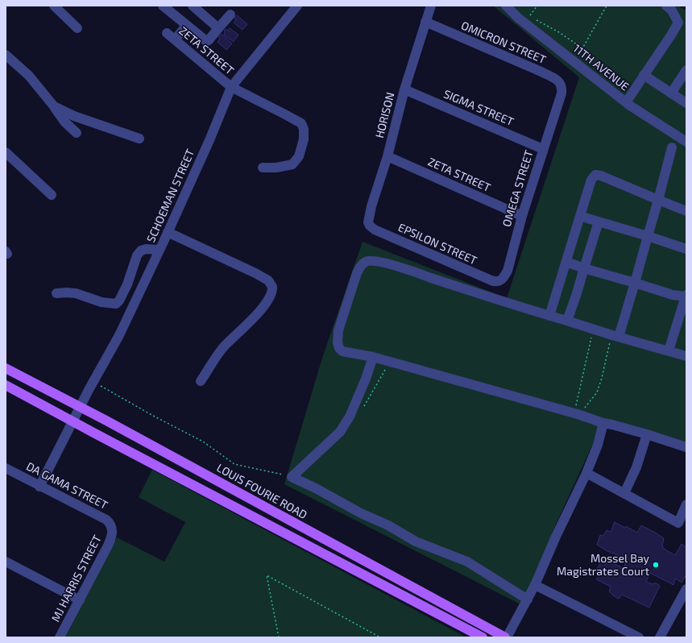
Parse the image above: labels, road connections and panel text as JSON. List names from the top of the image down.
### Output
{
  "streets": {
    "main road": ["LOUIS FOURIE ROAD"],
    "street": [
      "OMICRON STREET",
      "ZETA STREET",
      "11TH AVENUE",
      "SIGMA STREET",
      "HORISON",
      "OMEGA STREET",
      "SCHOEMAN STREET",
      "EPSILON STREET",
      "DA GAMA STREET",
      "MJ HARRIS STREET"
    ]
  },
  "crossings": [
    ["OMICRON STREET", "HORISON"],
    ["OMICRON STREET", "OMEGA STREET"],
    ["ZETA STREET", "HORISON"],
    ["ZETA STREET", "OMEGA STREET"],
    ["ZETA STREET", "SCHOEMAN STREET"],
    ["SIGMA STREET", "HORISON"],
    ["SIGMA STREET", "OMEGA STREET"],
    ["HORISON", "EPSILON STREET"],
    ["OMEGA STREET", "EPSILON STREET"],
    ["SCHOEMAN STREET", "DA GAMA STREET"],
    ["SCHOEMAN STREET", "LOUIS FOURIE ROAD"],
    ["DA GAMA STREET", "MJ HARRIS STREET"]
  ],
  "places": ["Mossel Bay Magistrates Court"]
}
